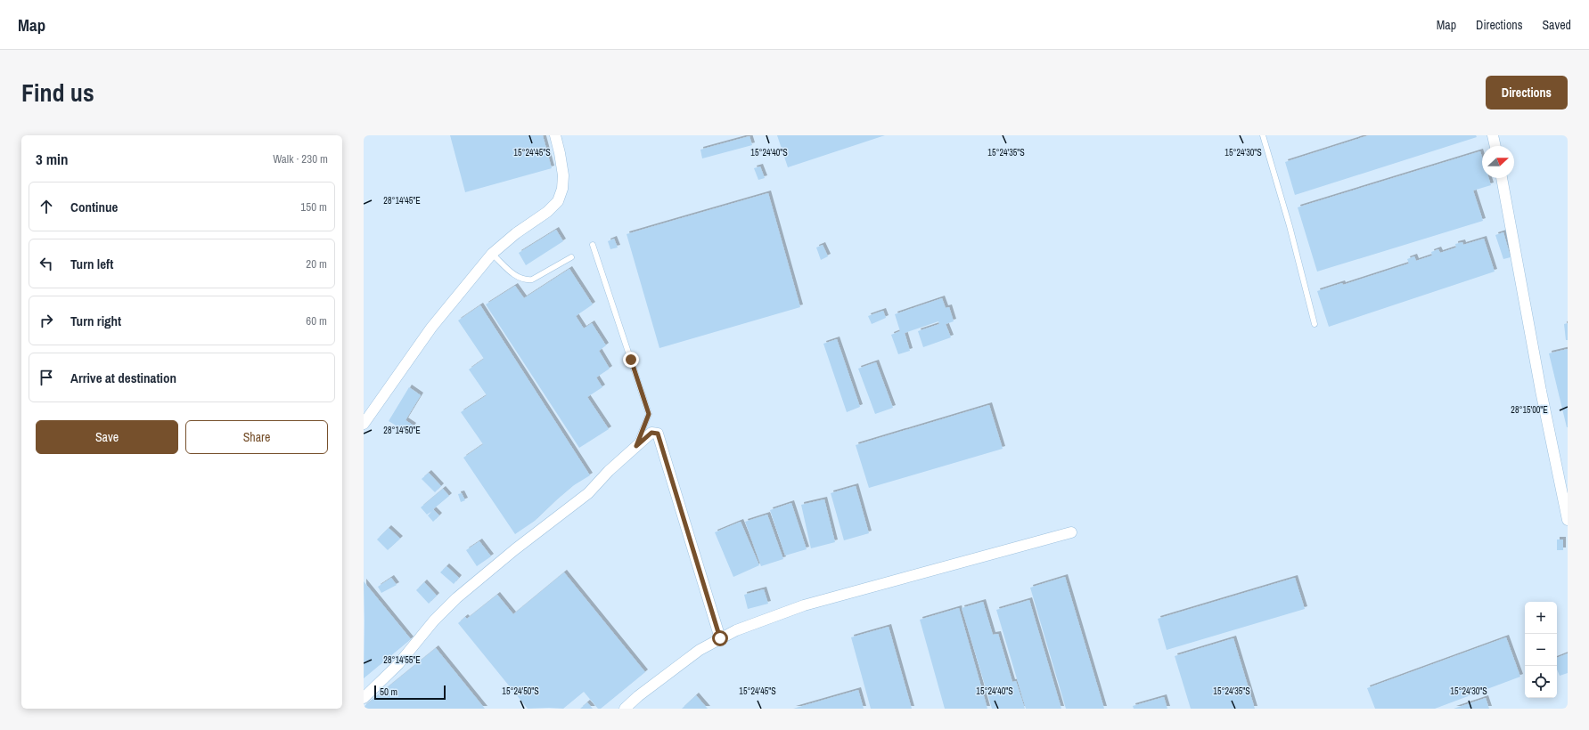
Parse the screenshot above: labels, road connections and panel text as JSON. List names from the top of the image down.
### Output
{
  "scale_bar": "50 m",
  "north": "right",
  "page": {
    "header": "Map",
    "nav": ["Map", "Directions", "Saved"],
    "title": "Find us",
    "buttons": [
      "Directions",
      ["Save", "Share"]
    ],
    "heading": ["3 min", "Walk · 230 m"],
    "list": [
      ["Continue", "150 m"],
      ["Turn left", "20 m"],
      ["Turn right", "60 m"],
      "Arrive at destination"
    ],
    "map_buttons": ["+", "−"],
    "scale": "50 m"
  },
  "coordinates": [
    "15°24'45\"S",
    "15°24'40\"S",
    "15°24'35\"S",
    "15°24'30\"S",
    "28°14'45\"E",
    "28°15'00\"E",
    "28°14'50\"E",
    "28°14'55\"E",
    "15°24'50\"S"
  ]
}
